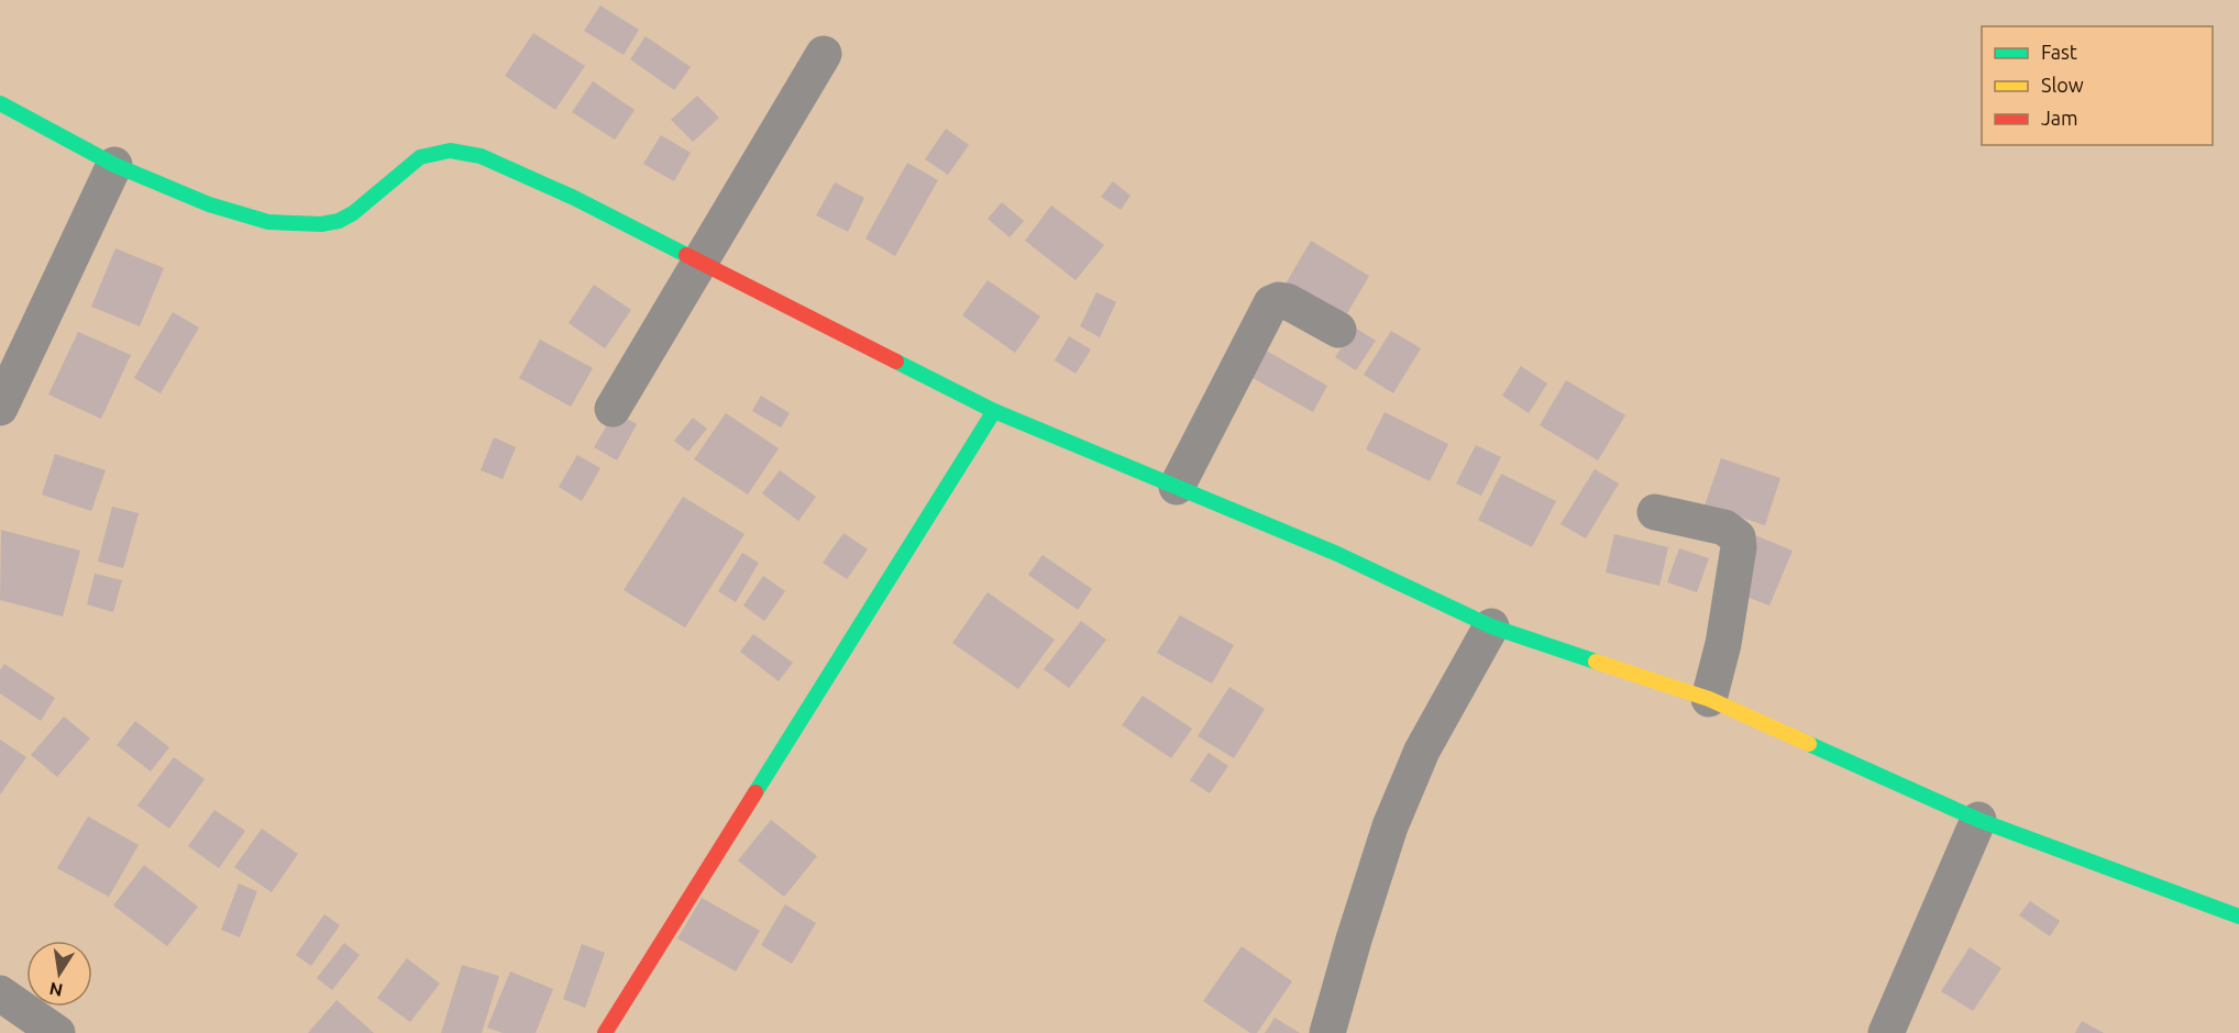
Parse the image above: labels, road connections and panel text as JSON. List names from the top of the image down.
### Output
{
  "legend": ["Fast", "Slow", "Jam"],
  "north": "bottom"
}
